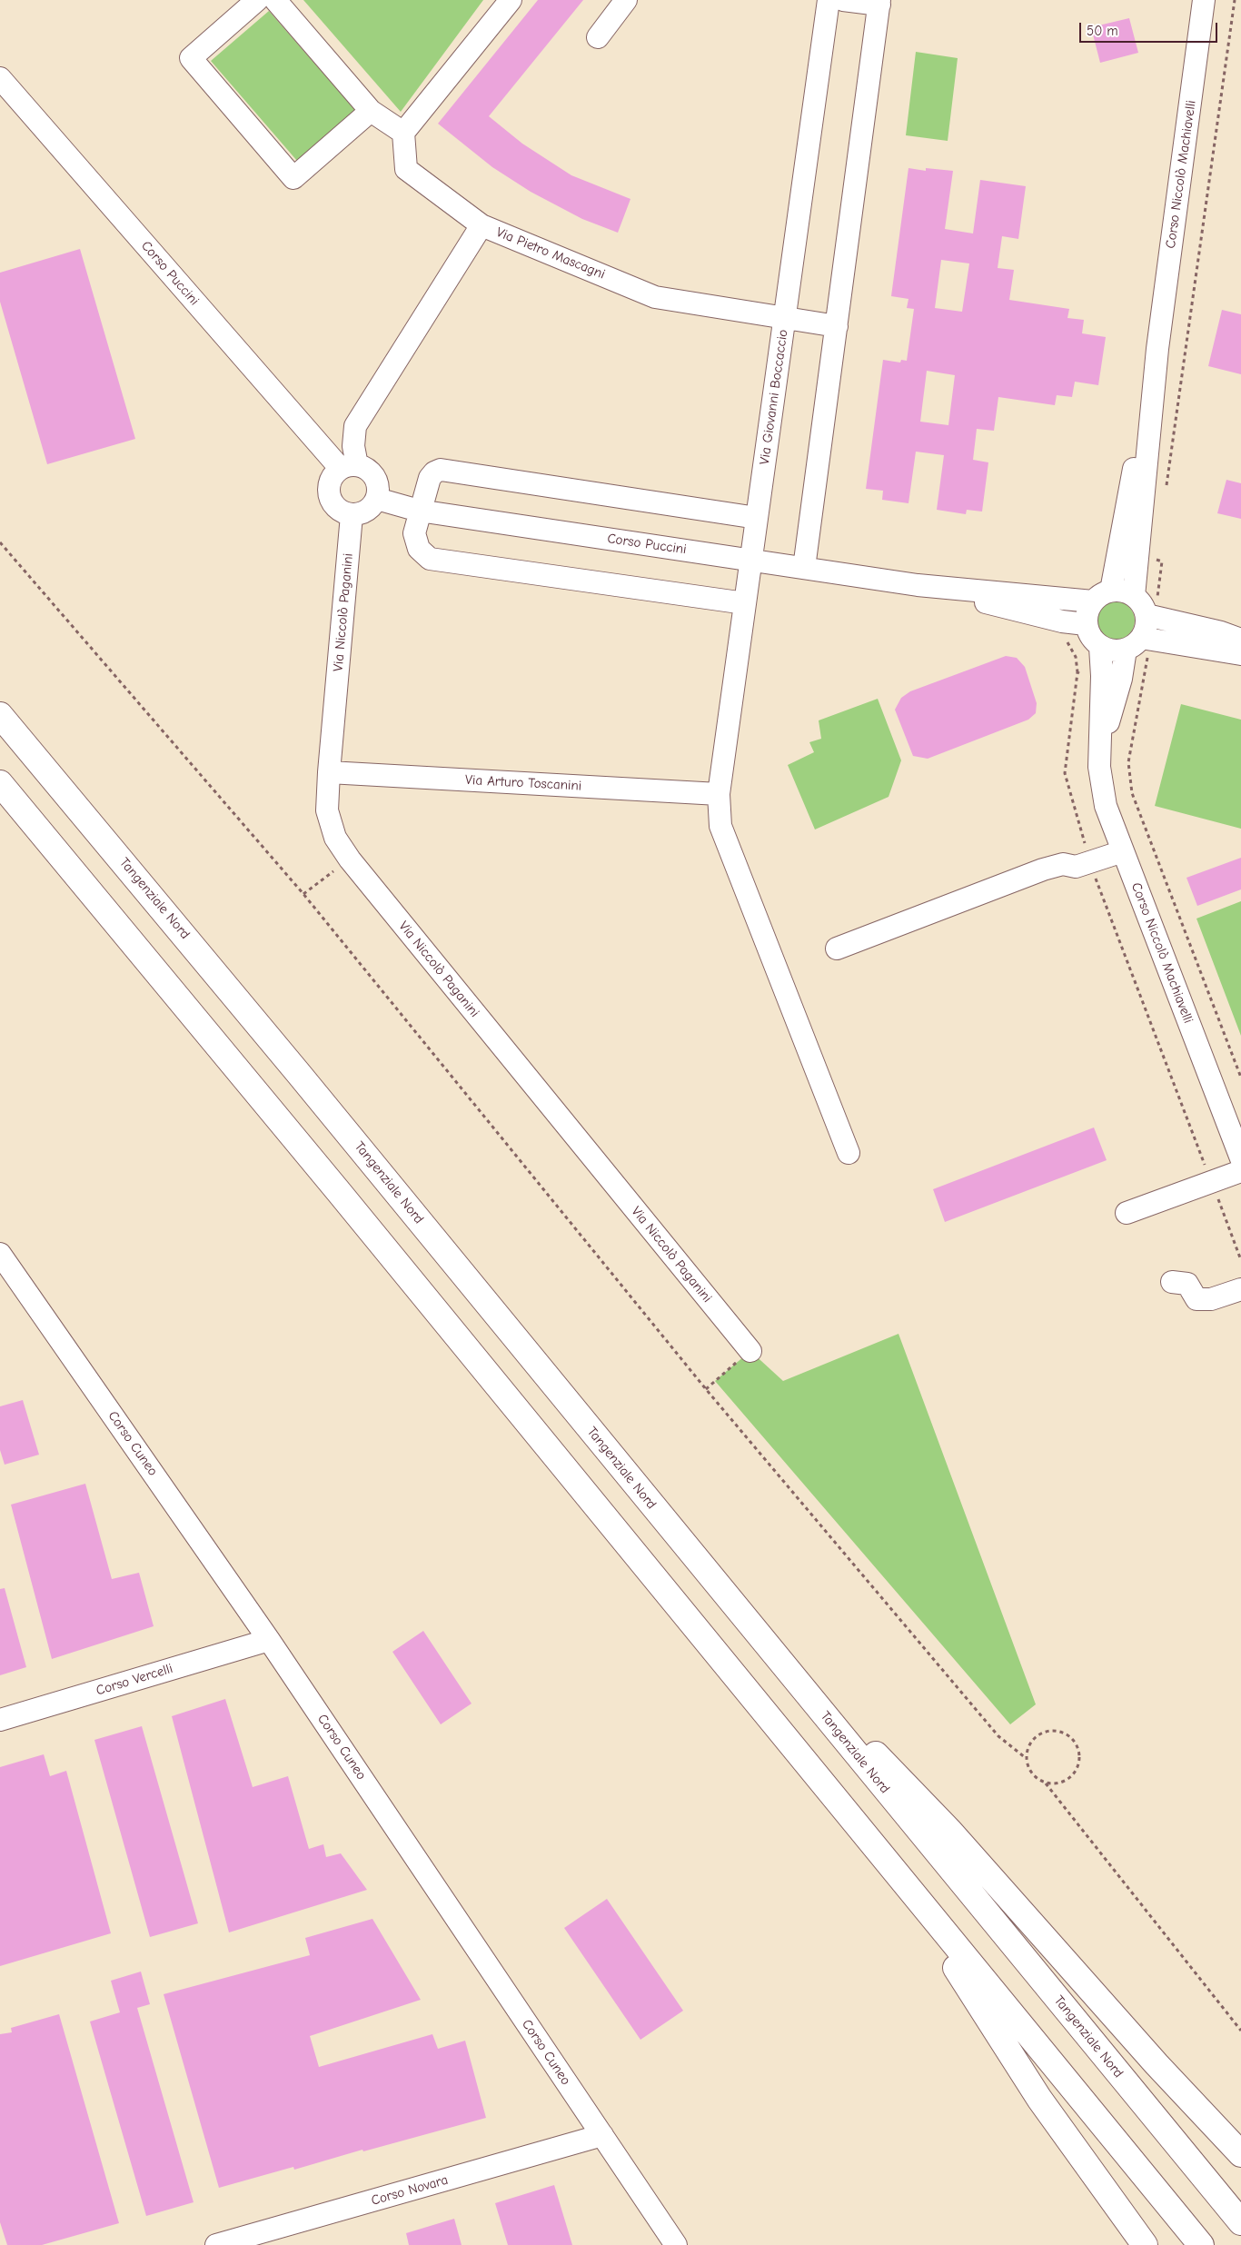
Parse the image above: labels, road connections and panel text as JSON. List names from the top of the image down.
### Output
{
  "streets": {
    "highway": ["Tangenziale Nord"],
    "street": [
      "Corso Niccolò Machiavelli",
      "Via Pietro Mascagni",
      "Corso Puccini",
      "Via Giovanni Boccaccio",
      "Via Niccolò Paganini",
      "Via Arturo Toscanini",
      "Corso Cuneo",
      "Corso Vercelli",
      "Corso Novara"
    ]
  },
  "crossings": [
    ["Via Pietro Mascagni", "Corso Puccini"],
    ["Via Pietro Mascagni", "Via Giovanni Boccaccio"],
    ["Via Pietro Mascagni", "Via Niccolò Paganini"],
    ["Corso Puccini", "Via Giovanni Boccaccio"],
    ["Corso Puccini", "Via Niccolò Paganini"],
    ["Via Giovanni Boccaccio", "Via Arturo Toscanini"],
    ["Via Niccolò Paganini", "Via Arturo Toscanini"],
    ["Corso Cuneo", "Corso Vercelli"],
    ["Corso Cuneo", "Corso Novara"]
  ],
  "scale_bar": "50 m"
}
